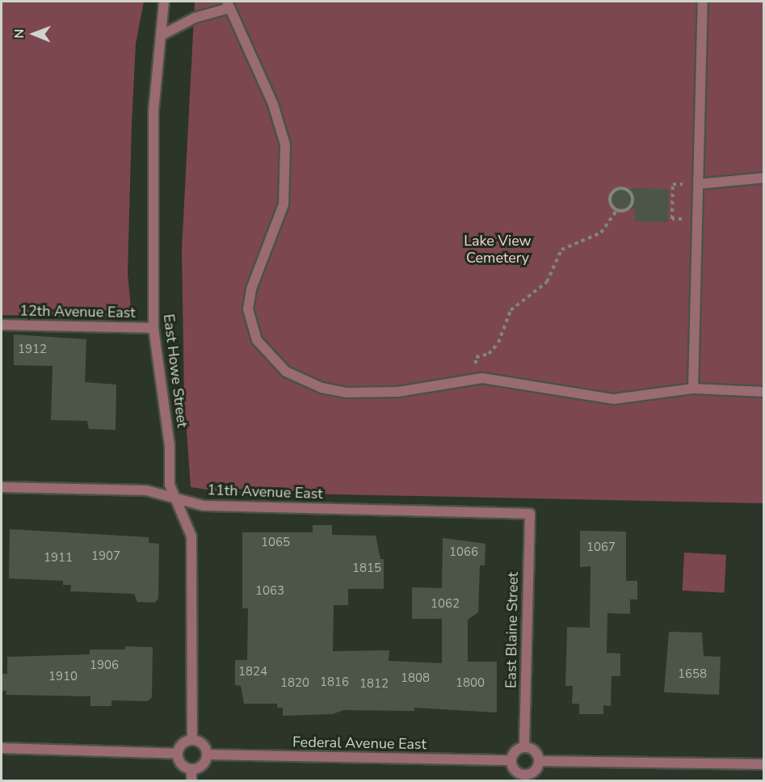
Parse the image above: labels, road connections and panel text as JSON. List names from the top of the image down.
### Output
{
  "streets": {
    "street": [
      "12th Avenue East",
      "East Howe Street",
      "11th Avenue East",
      "East Blaine Street",
      "Federal Avenue East"
    ]
  },
  "crossings": [
    ["12th Avenue East", "East Howe Street"],
    ["East Howe Street", "11th Avenue East"],
    ["East Howe Street", "Federal Avenue East"],
    ["11th Avenue East", "East Blaine Street"],
    ["East Blaine Street", "Federal Avenue East"]
  ],
  "parks": ["Lake View Cemetery"],
  "house_numbers": [
    "1912",
    "1065",
    "1067",
    "1066",
    "1907",
    "1911",
    "1815",
    "1063",
    "1062",
    "1906",
    "1824",
    "1658",
    "1910",
    "1808",
    "1816",
    "1820",
    "1800",
    "1812"
  ],
  "north": "left"
}
